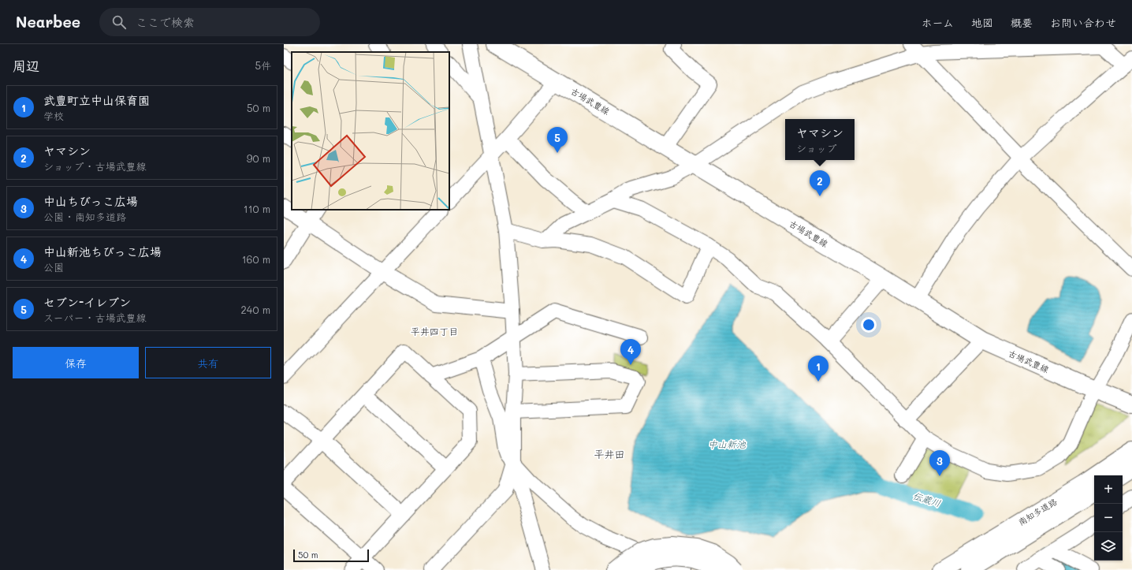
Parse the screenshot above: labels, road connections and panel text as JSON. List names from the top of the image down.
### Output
{
  "streets": {
    "main road": ["古場武豊線", "南知多道路"]
  },
  "districts": ["平井四丁目", "平井田"],
  "water": ["中山新池", "伝蔵川"],
  "scale_bar": "50 m",
  "page": {
    "header": "Nearbee",
    "search": "ここで検索",
    "nav": [
      "ホーム",
      "地図",
      "概要",
      "お問い合わせ"
    ],
    "heading": ["周辺", "5件"],
    "list": [
      {
        "mark": "1",
        "name": "武豊町立中山保育園",
        "note": "学校",
        "value": "50 m"
      },
      {
        "mark": "2",
        "name": "ヤマシン",
        "note": "ショップ · 古場武豊線",
        "value": "90 m"
      },
      {
        "mark": "3",
        "name": "中山ちびっこ広場",
        "note": "公園 · 南知多道路",
        "value": "110 m"
      },
      {
        "mark": "4",
        "name": "中山新池ちびっこ広場",
        "note": "公園",
        "value": "160 m"
      },
      {
        "mark": "5",
        "name": "セブン-イレブン",
        "note": "スーパー · 古場武豊線",
        "value": "240 m"
      }
    ],
    "popup": ["ヤマシン", "ショップ"],
    "pins": [
      "5",
      "2",
      "4",
      "1",
      "3"
    ],
    "buttons": ["保存", "共有"],
    "map_buttons": ["+", "−"],
    "scale": "50 m"
  }
}
